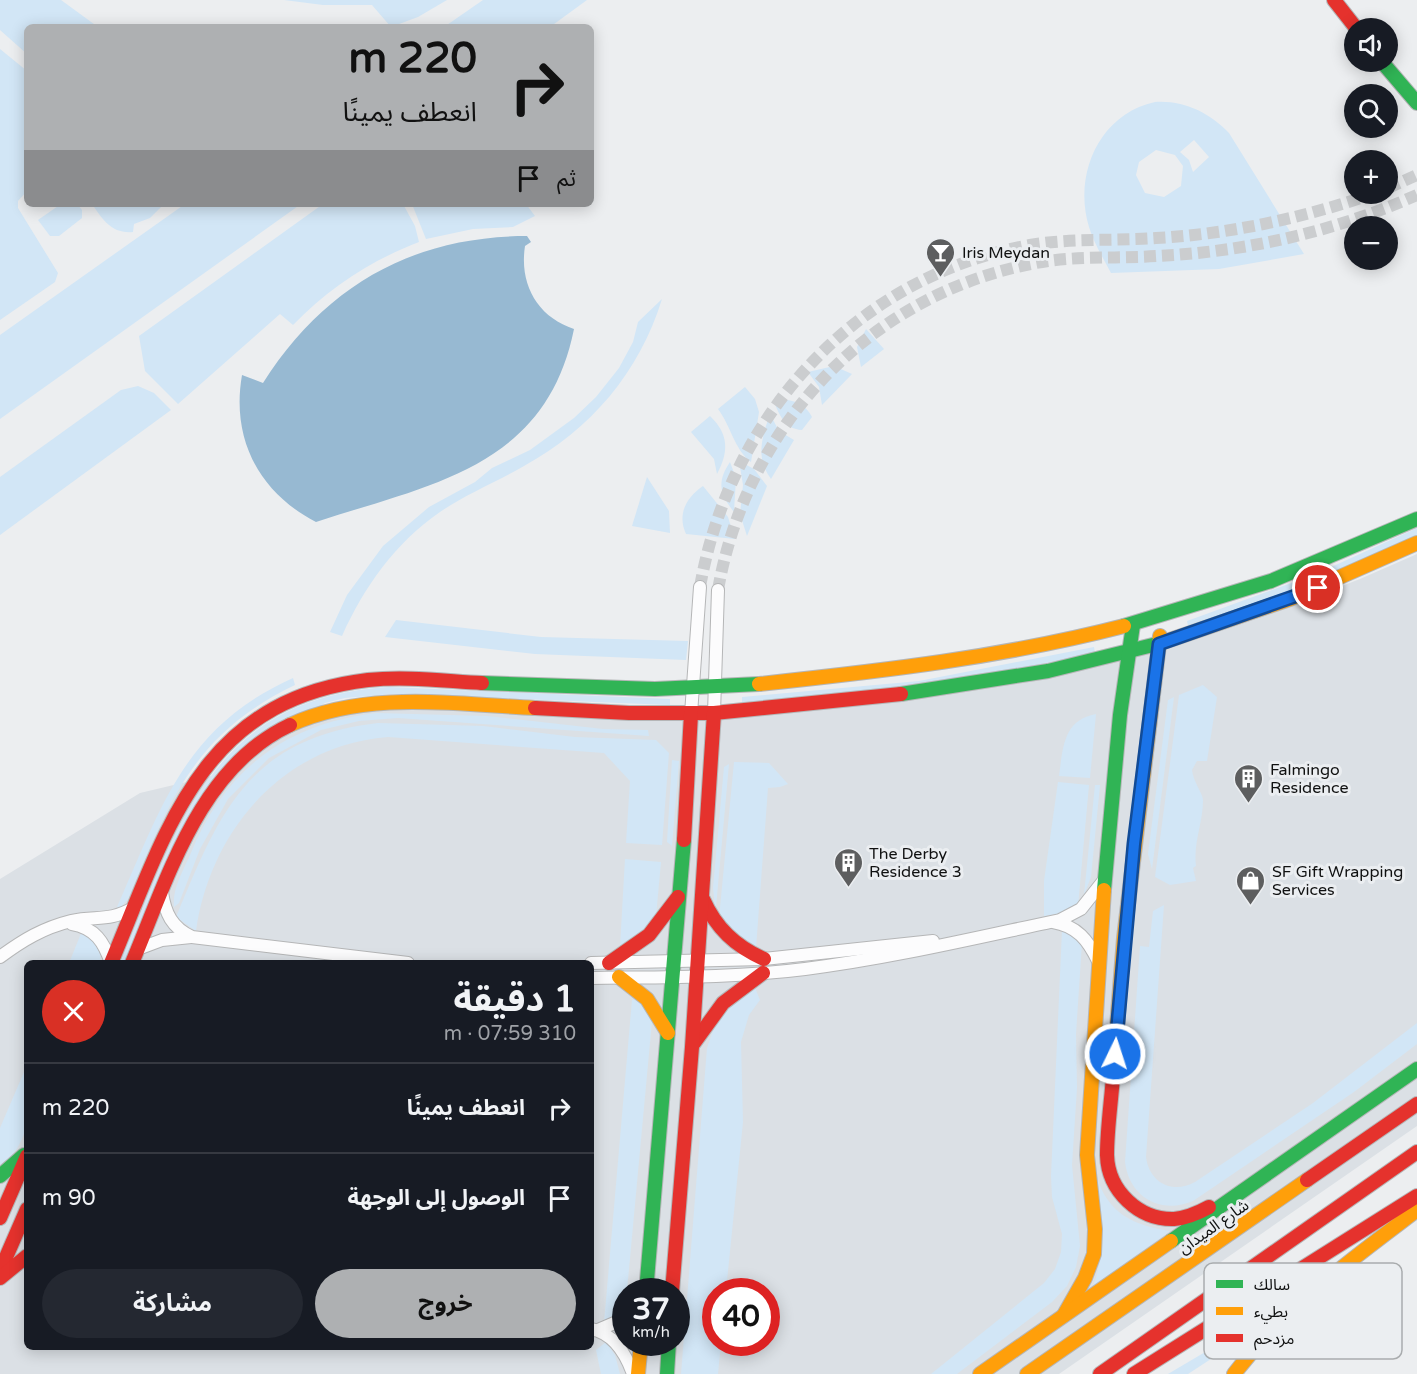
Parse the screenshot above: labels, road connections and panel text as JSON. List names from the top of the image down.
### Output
{
  "streets": {
    "street": ["شارع الميدان"]
  },
  "places": {
    "bar": ["Iris Meydan"],
    "building": ["Falmingo Residence", "The Derby Residence 3"],
    "shop": ["SF Gift Wrapping Services"]
  },
  "legend": ["سالك", "بطيء", "مزدحم"],
  "page": {
    "map_buttons": ["+", "−"],
    "turn": ["220 m", "انعطف يمينًا"],
    "then": "ثم",
    "heading": ["1 دقيقة", "310 m · 07:59"],
    "list": [
      {
        "name": "انعطف يمينًا",
        "value": "220 m"
      },
      {
        "name": "الوصول إلى الوجهة",
        "value": "90 m"
      }
    ],
    "buttons": ["خروج", "مشاركة"],
    "speed": "37 km/h",
    "limit": "40"
  }
}
